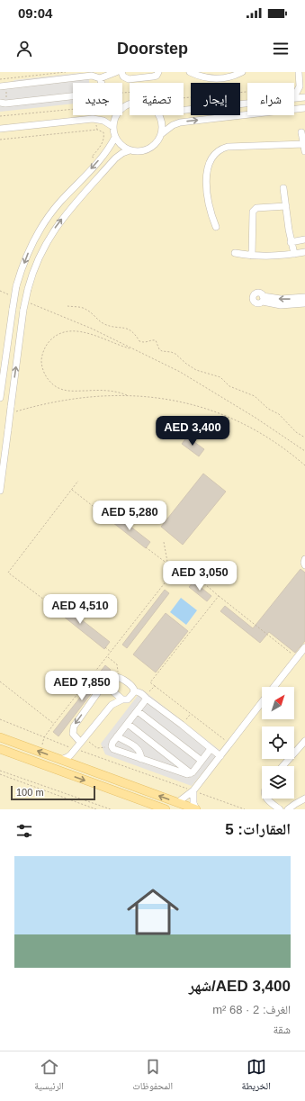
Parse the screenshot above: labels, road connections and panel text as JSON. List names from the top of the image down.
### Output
{
  "scale_bar": "100 m",
  "north": "top right",
  "page": {
    "status": "09:04",
    "header": "Doorstep",
    "chip": [
      "شراء",
      "إيجار",
      "تصفية",
      "جديد"
    ],
    "price": [
      "AED 3,400",
      "AED 5,280",
      "AED 3,050",
      "AED 4,510",
      "AED 7,850"
    ],
    "scale": "100 m",
    "heading": "العقارات: 5",
    "list": [
      {
        "name": "AED 3,400/شهر",
        "note": "الغرف: 2 · 68 m² · شقة"
      }
    ],
    "tabs": ["الخريطة", "المحفوظات", "الرئيسية"]
  }
}
